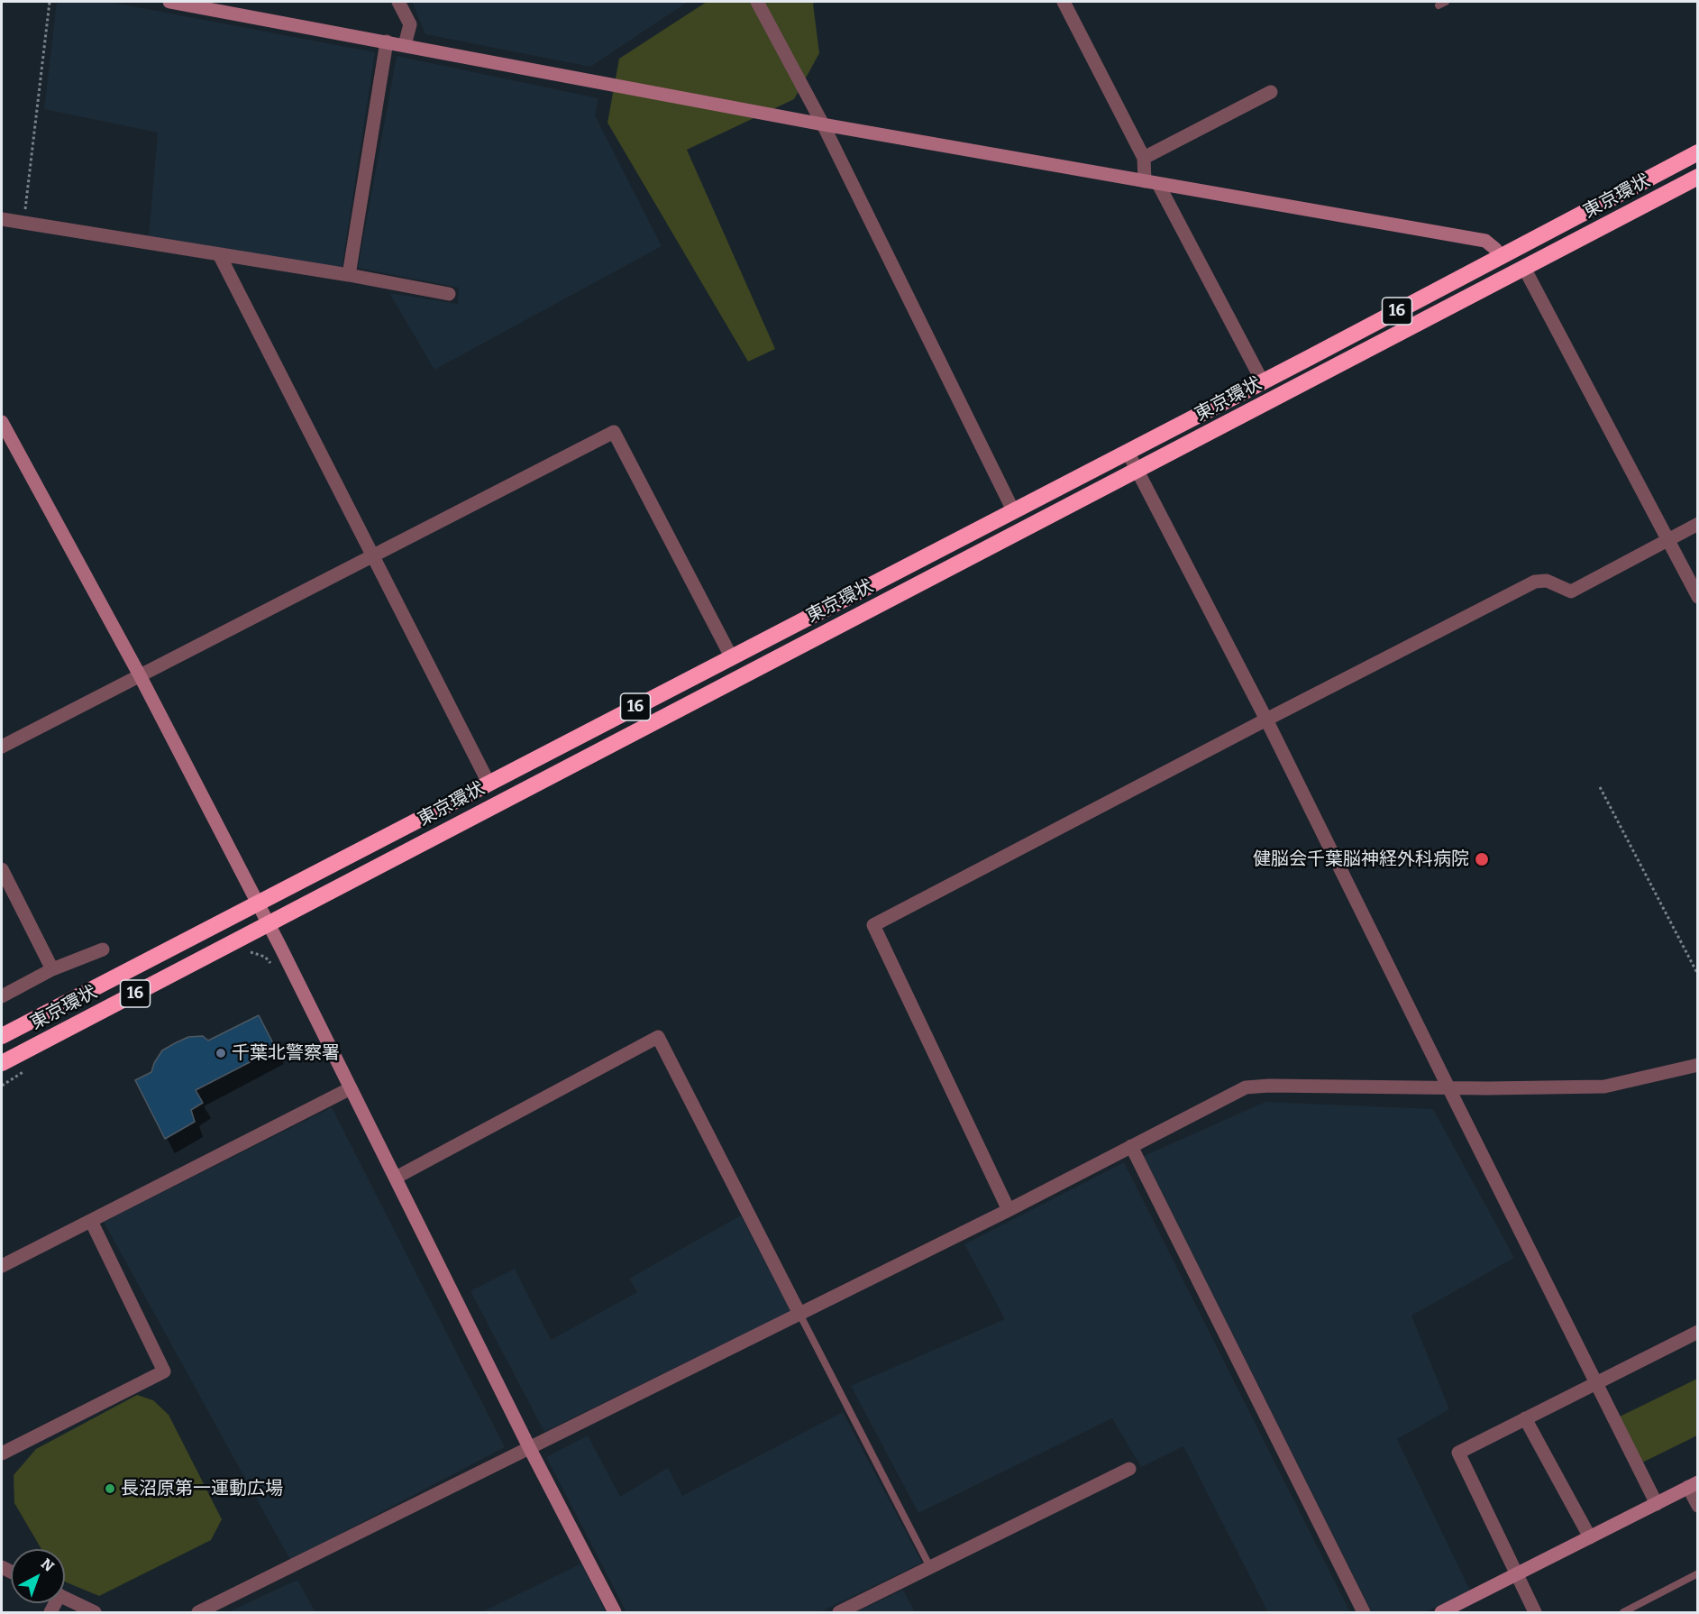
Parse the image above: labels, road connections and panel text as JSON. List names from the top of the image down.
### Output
{
  "streets": {
    "highway": ["東京環状", "16"]
  },
  "places": ["健脳会千葉脳神経外科病院", "千葉北警察署", "長沼原第一運動広場"],
  "north": "top right"
}
